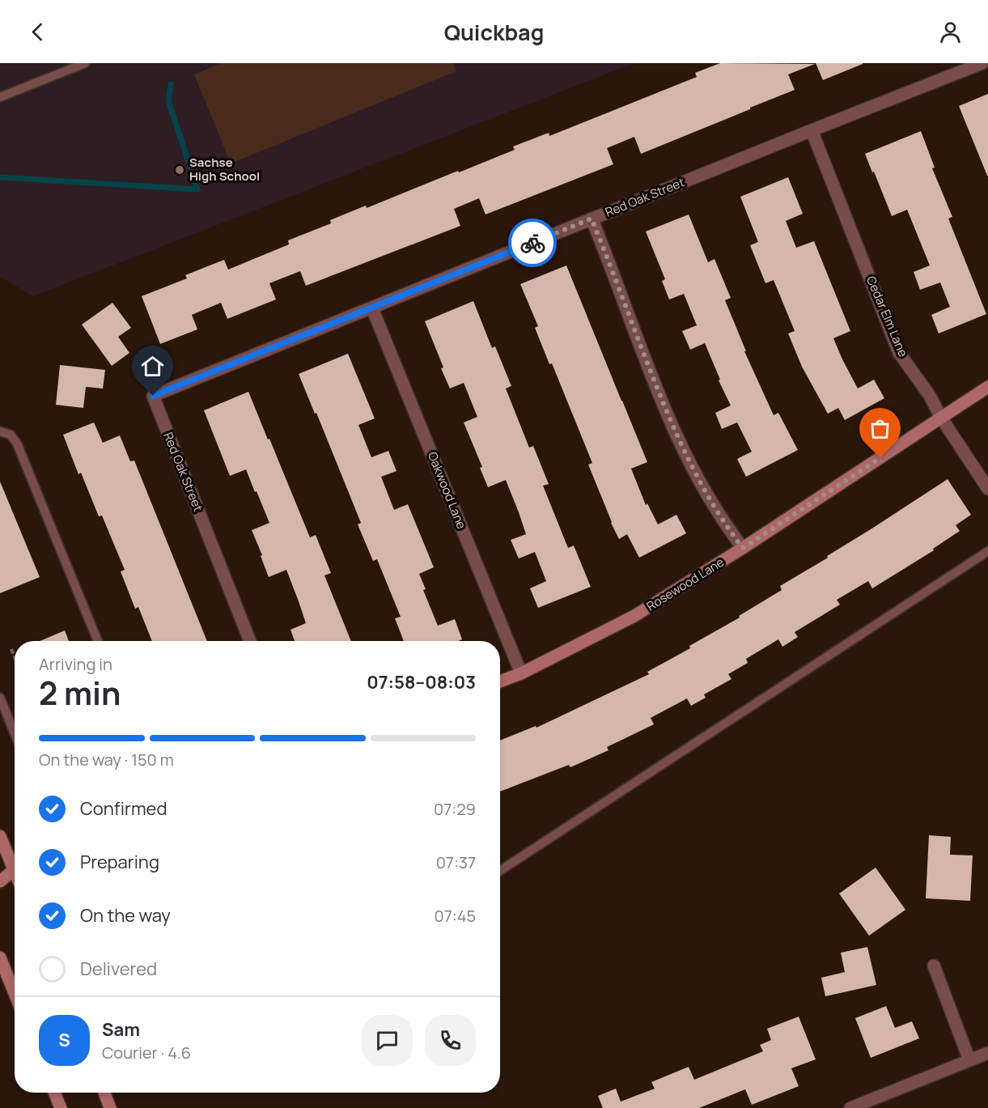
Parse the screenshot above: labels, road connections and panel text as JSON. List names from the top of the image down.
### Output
{
  "streets": {
    "street": [
      "Red Oak Street",
      "Cedar Elm Lane",
      "Oakwood Lane",
      "Rosewood Lane"
    ]
  },
  "crossings": [
    ["Red Oak Street", "Cedar Elm Lane"],
    ["Red Oak Street", "Oakwood Lane"],
    ["Cedar Elm Lane", "Rosewood Lane"],
    ["Oakwood Lane", "Rosewood Lane"]
  ],
  "places": ["Sachse High School"],
  "page": {
    "header": "Quickbag",
    "heading": ["2 min", "Arriving in", "07:58–08:03"],
    "panel": ["Sam", "Courier · 4.6"],
    "bar": "On the way · 150 m",
    "list": [
      ["Confirmed", "07:29"],
      ["Preparing", "07:37"],
      ["On the way", "07:45"],
      "Delivered"
    ],
    "round": "S"
  }
}
